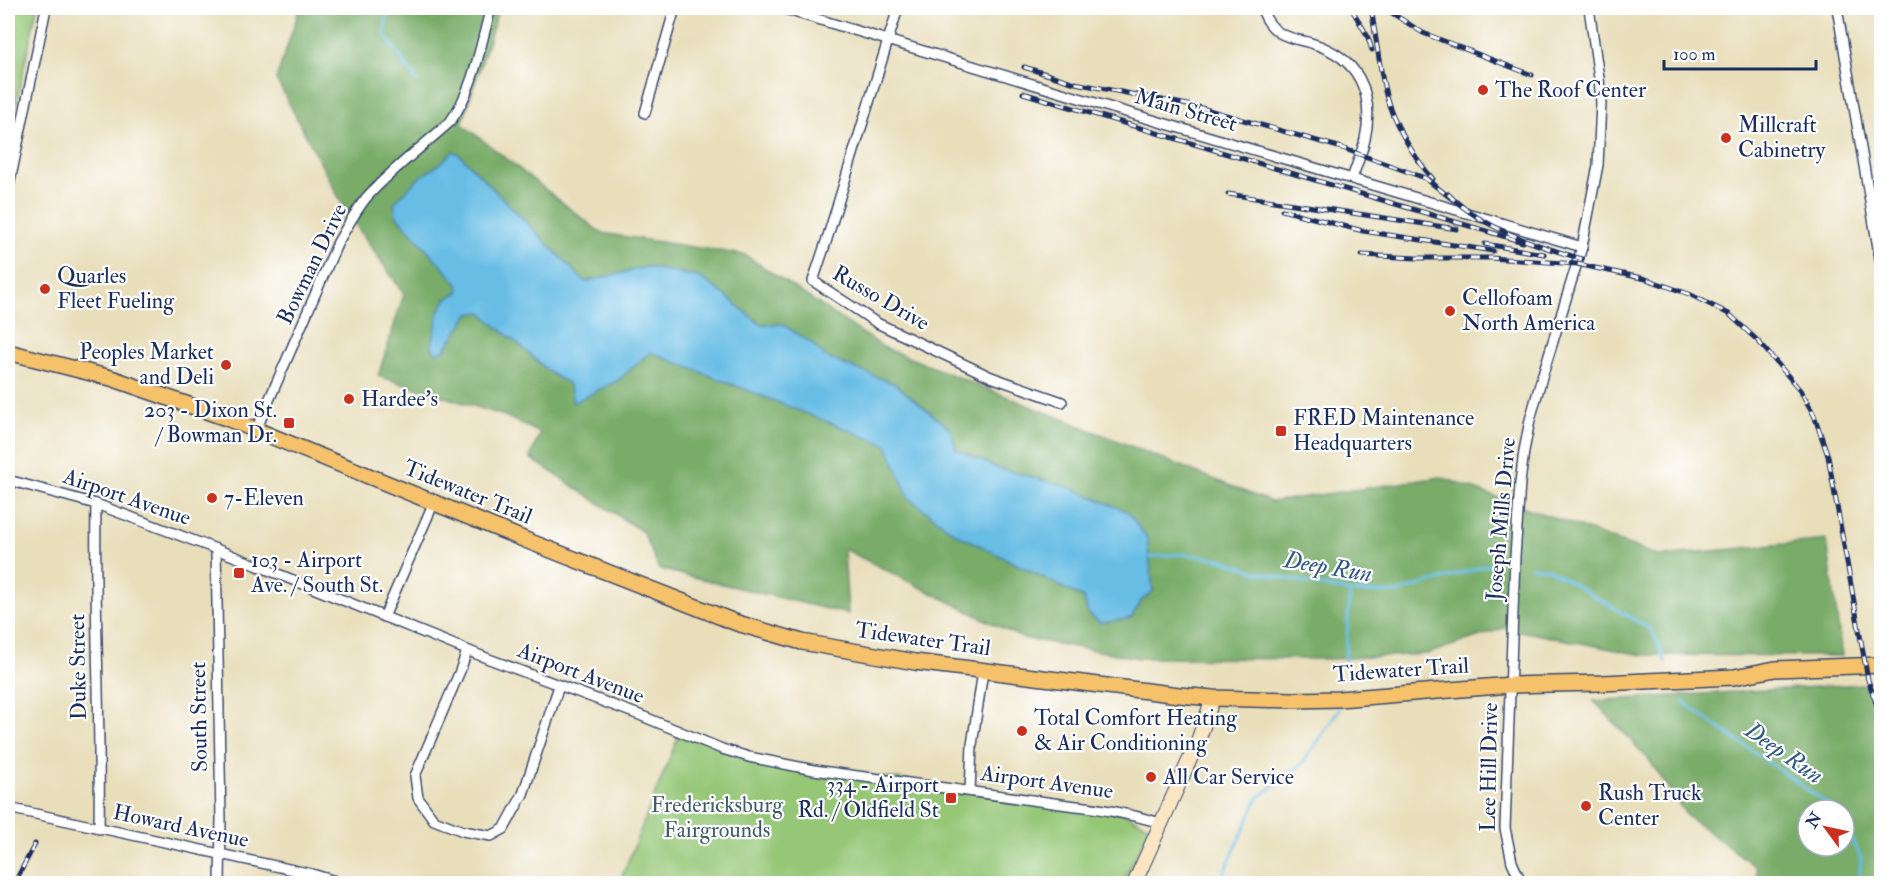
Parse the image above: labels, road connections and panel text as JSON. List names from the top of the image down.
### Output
{
  "streets": {
    "main road": ["Tidewater Trail"],
    "street": [
      "Main Street",
      "Bowman Drive",
      "Russo Drive",
      "Airport Avenue",
      "Joseph Mills Drive",
      "Duke Street",
      "South Street",
      "Lee Hill Drive",
      "Howard Avenue"
    ]
  },
  "crossings": [
    ["Main Street", "Russo Drive"],
    ["Main Street", "Joseph Mills Drive"],
    ["Bowman Drive", "Tidewater Trail"],
    ["Tidewater Trail", "Joseph Mills Drive"],
    ["Tidewater Trail", "Lee Hill Drive"],
    ["Airport Avenue", "Duke Street"],
    ["Airport Avenue", "South Street"],
    ["Joseph Mills Drive", "Lee Hill Drive"],
    ["Duke Street", "Howard Avenue"],
    ["South Street", "Howard Avenue"]
  ],
  "water": ["Deep Run"],
  "parks": ["Fredericksburg Fairgrounds"],
  "places": {
    "other": [
      "The Roof Center",
      "Millcraft Cabinetry",
      "Quarles Fleet Fueling",
      "Cellofoam North America",
      "Peoples Market and Deli",
      "Hardee's",
      "7-Eleven",
      "Total Comfort Heating & Air Conditioning",
      "All Car Service",
      "Rush Truck Center"
    ],
    "transit": [
      "203 - Dixon St. / Bowman Dr.",
      "FRED Maintenance Headquarters",
      "103 - Airport Ave. / South St.",
      "334 - Airport Rd. / Oldfield St"
    ]
  },
  "scale_bar": "100 m",
  "north": "top left"
}
